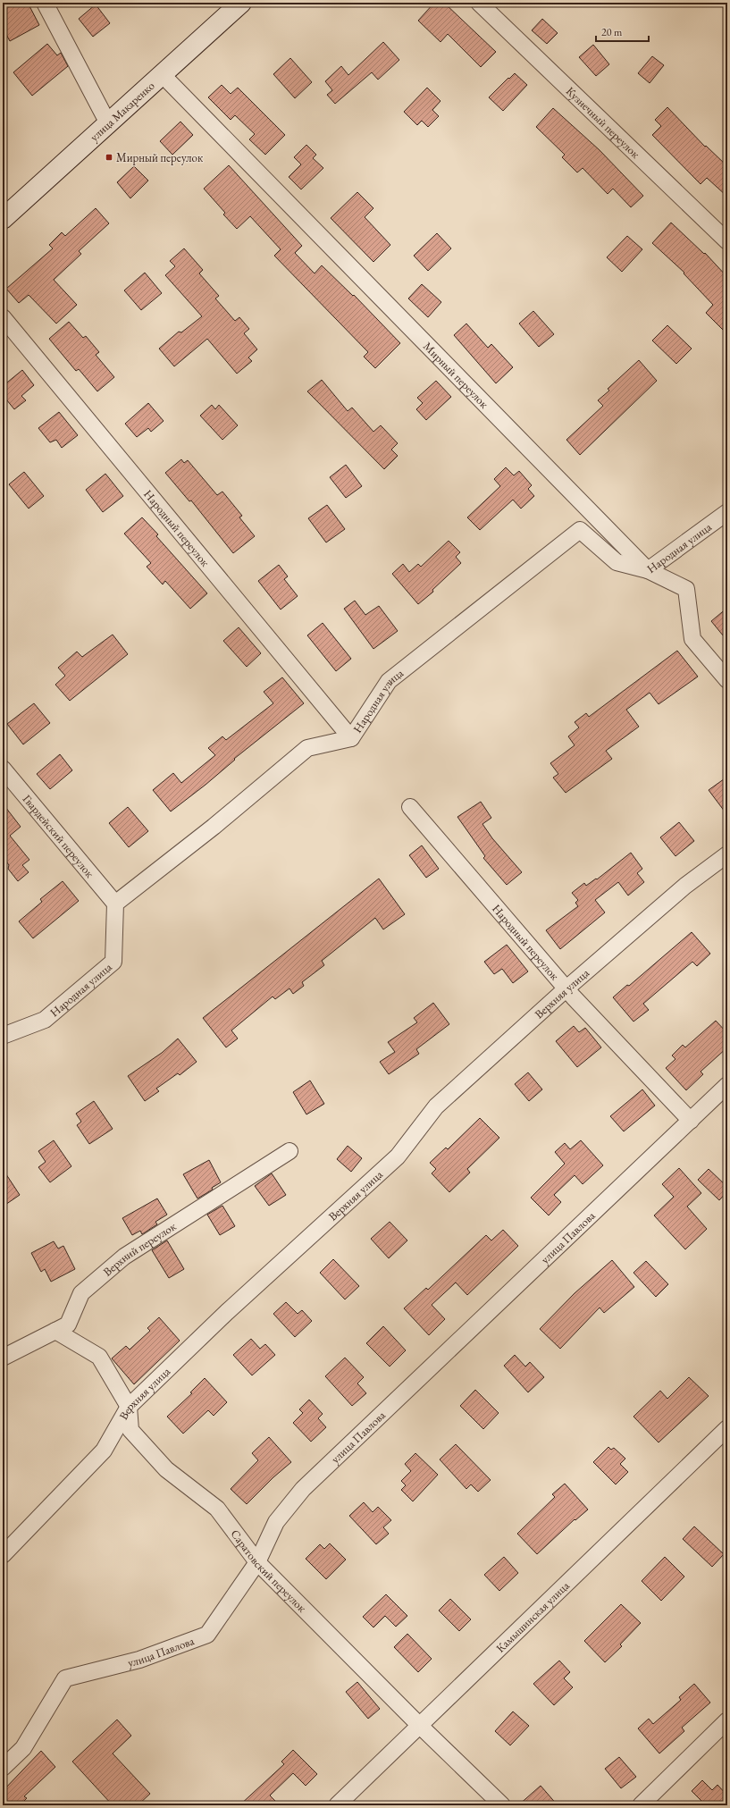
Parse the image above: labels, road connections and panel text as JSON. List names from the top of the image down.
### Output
{
  "streets": {
    "main road": ["улица Макаренко"],
    "street": [
      "Кузнечный переулок",
      "Мирный переулок",
      "Народный переулок",
      "Народная улица",
      "Гвардейский переулок",
      "Верхняя улица",
      "улица Павлова",
      "Верхний переулок",
      "Саратовский переулок",
      "Камышинская улица"
    ]
  },
  "crossings": [
    ["улица Макаренко", "Мирный переулок"],
    ["Мирный переулок", "Народная улица"],
    ["Народный переулок", "Народная улица"],
    ["Народный переулок", "Верхняя улица"],
    ["Народный переулок", "улица Павлова"],
    ["Народная улица", "Гвардейский переулок"],
    ["Верхняя улица", "Саратовский переулок"],
    ["улица Павлова", "Саратовский переулок"],
    ["Верхний переулок", "Саратовский переулок"],
    ["Саратовский переулок", "Камышинская улица"]
  ],
  "places": {
    "transit": ["Мирный переулок"]
  },
  "scale_bar": "20 m"
}
